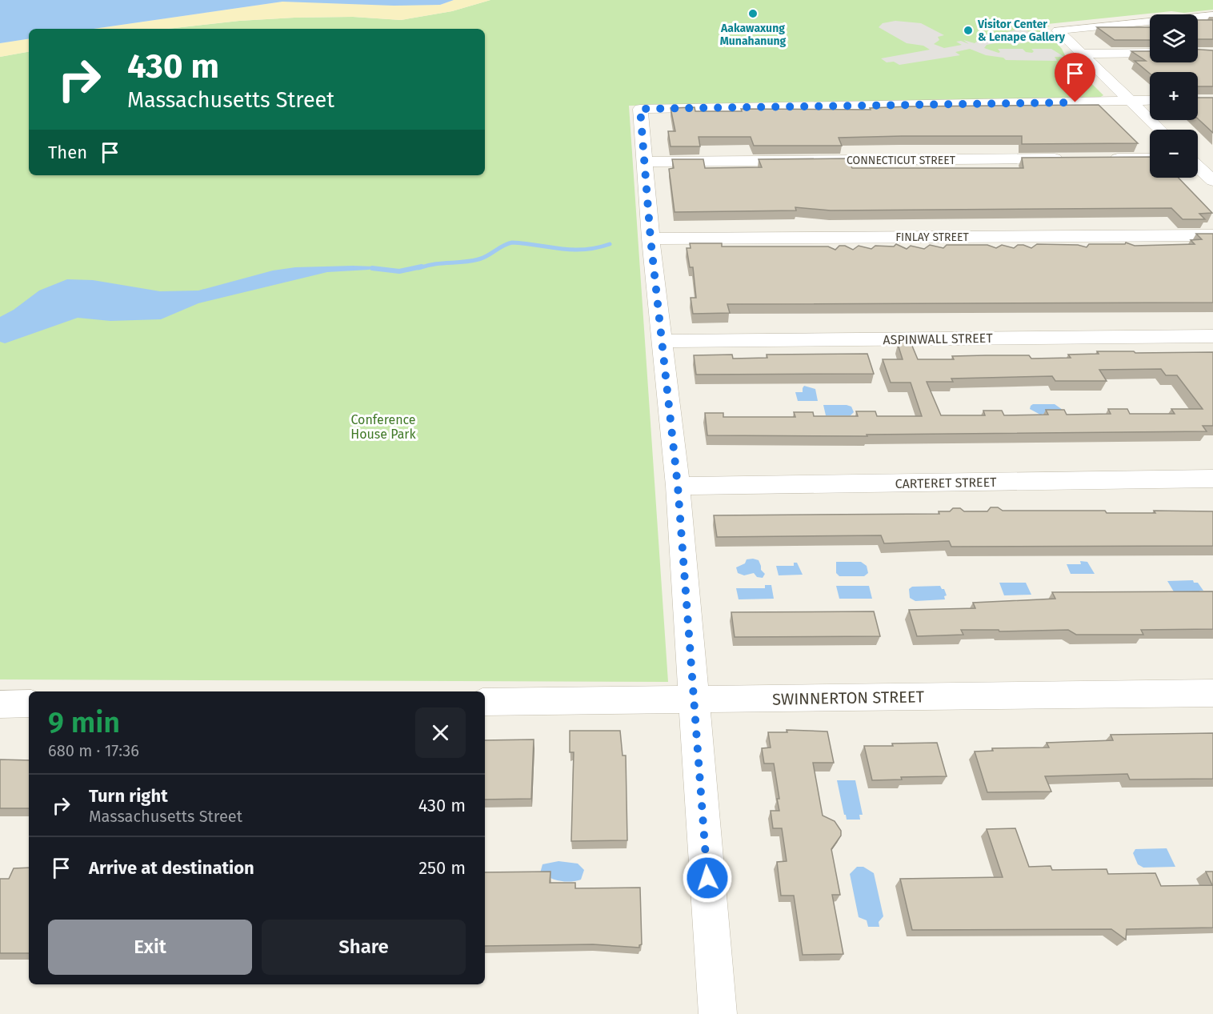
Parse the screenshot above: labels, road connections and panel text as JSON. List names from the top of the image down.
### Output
{
  "streets": {
    "street": [
      "CONNECTICUT STREET",
      "FINLAY STREET",
      "ASPINWALL STREET",
      "CARTERET STREET",
      "SWINNERTON STREET"
    ]
  },
  "parks": ["Conference House Park"],
  "places": ["Aakawaxung Munahanung", "Visitor Center & Lenape Gallery"],
  "page": {
    "map_buttons": ["+", "−"],
    "turn": ["430 m", "Massachusetts Street"],
    "then": "Then",
    "heading": ["9 min", "680 m · 17:36"],
    "list": [
      {
        "name": "Turn right",
        "note": "Massachusetts Street",
        "value": "430 m"
      },
      {
        "name": "Arrive at destination",
        "value": "250 m"
      }
    ],
    "buttons": ["Exit", "Share"]
  }
}
